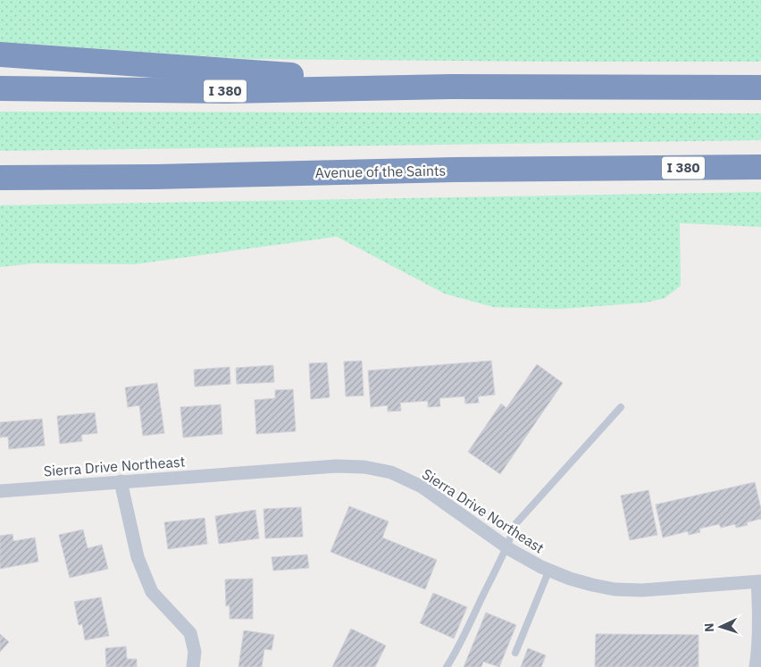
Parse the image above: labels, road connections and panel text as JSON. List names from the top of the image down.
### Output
{
  "streets": {
    "highway": ["I 380", "Avenue of the Saints"],
    "street": ["Sierra Drive Northeast"]
  },
  "north": "left"
}
